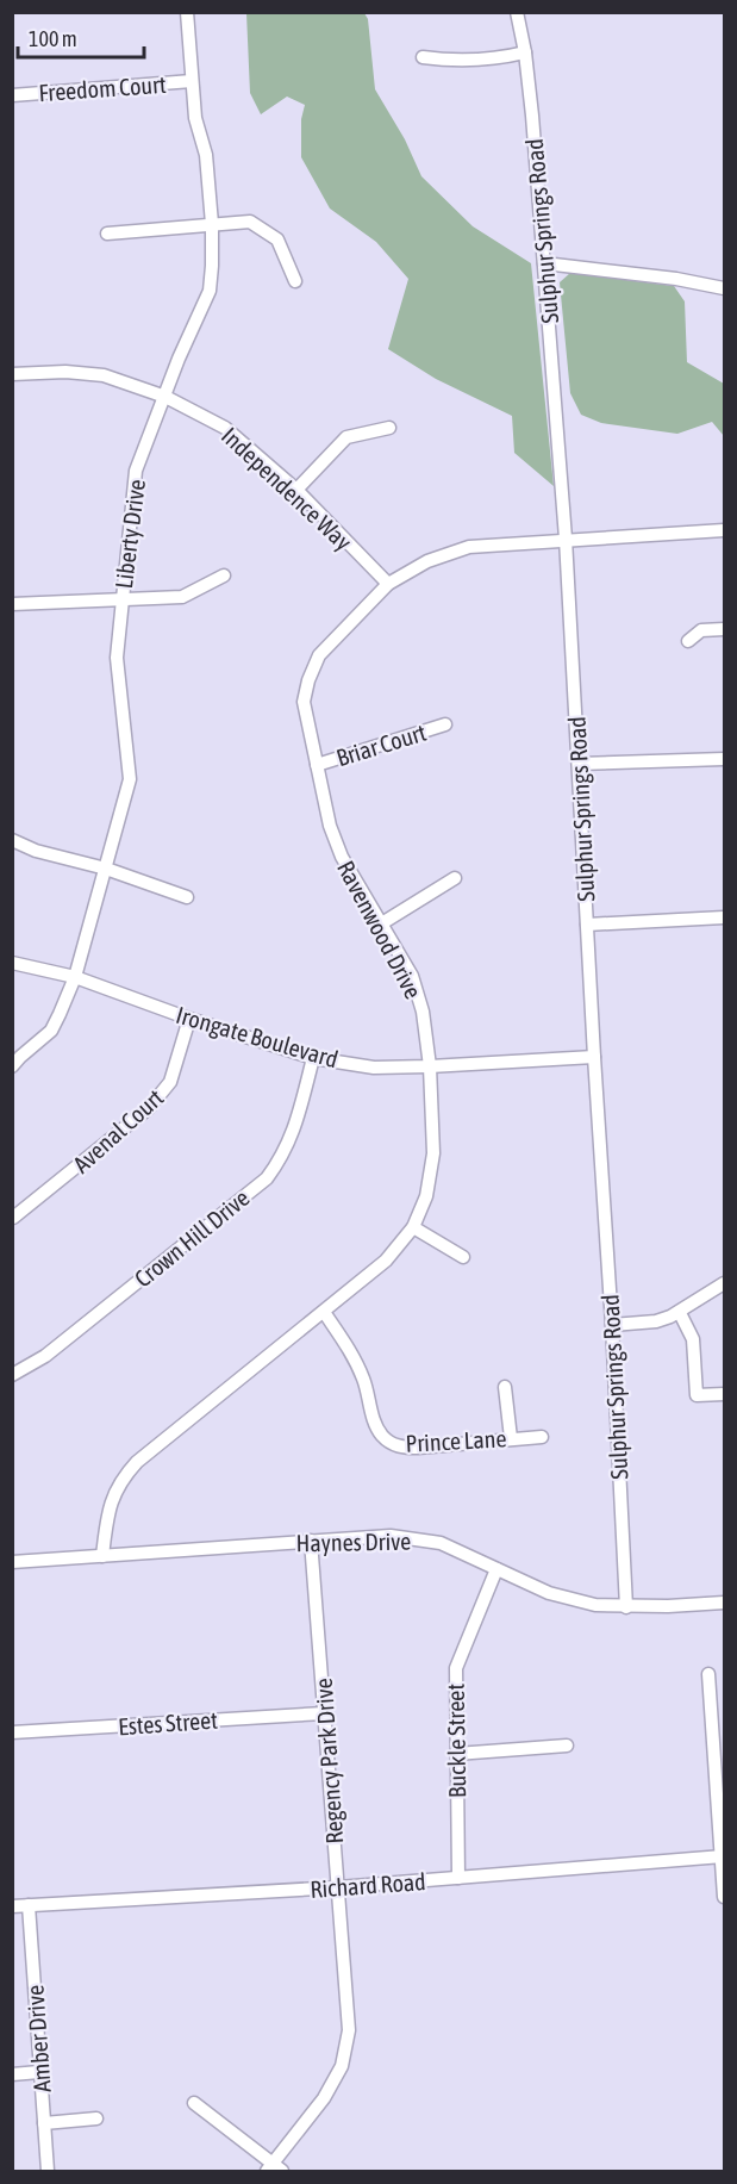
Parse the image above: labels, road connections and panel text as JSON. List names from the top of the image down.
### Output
{
  "streets": {
    "street": [
      "Freedom Court",
      "Sulphur Springs Road",
      "Independence Way",
      "Liberty Drive",
      "Briar Court",
      "Ravenwood Drive",
      "Irongate Boulevard",
      "Avenal Court",
      "Crown Hill Drive",
      "Prince Lane",
      "Haynes Drive",
      "Estes Street",
      "Buckle Street",
      "Regency Park Drive",
      "Richard Road",
      "Amber Drive"
    ]
  },
  "crossings": [
    ["Freedom Court", "Liberty Drive"],
    ["Sulphur Springs Road", "Ravenwood Drive"],
    ["Sulphur Springs Road", "Irongate Boulevard"],
    ["Sulphur Springs Road", "Haynes Drive"],
    ["Independence Way", "Liberty Drive"],
    ["Independence Way", "Ravenwood Drive"],
    ["Liberty Drive", "Irongate Boulevard"],
    ["Briar Court", "Ravenwood Drive"],
    ["Ravenwood Drive", "Irongate Boulevard"],
    ["Ravenwood Drive", "Prince Lane"],
    ["Ravenwood Drive", "Haynes Drive"],
    ["Irongate Boulevard", "Avenal Court"],
    ["Irongate Boulevard", "Crown Hill Drive"],
    ["Haynes Drive", "Buckle Street"],
    ["Haynes Drive", "Regency Park Drive"],
    ["Estes Street", "Regency Park Drive"],
    ["Buckle Street", "Richard Road"],
    ["Regency Park Drive", "Richard Road"],
    ["Richard Road", "Amber Drive"]
  ],
  "scale_bar": "100 m"
}
